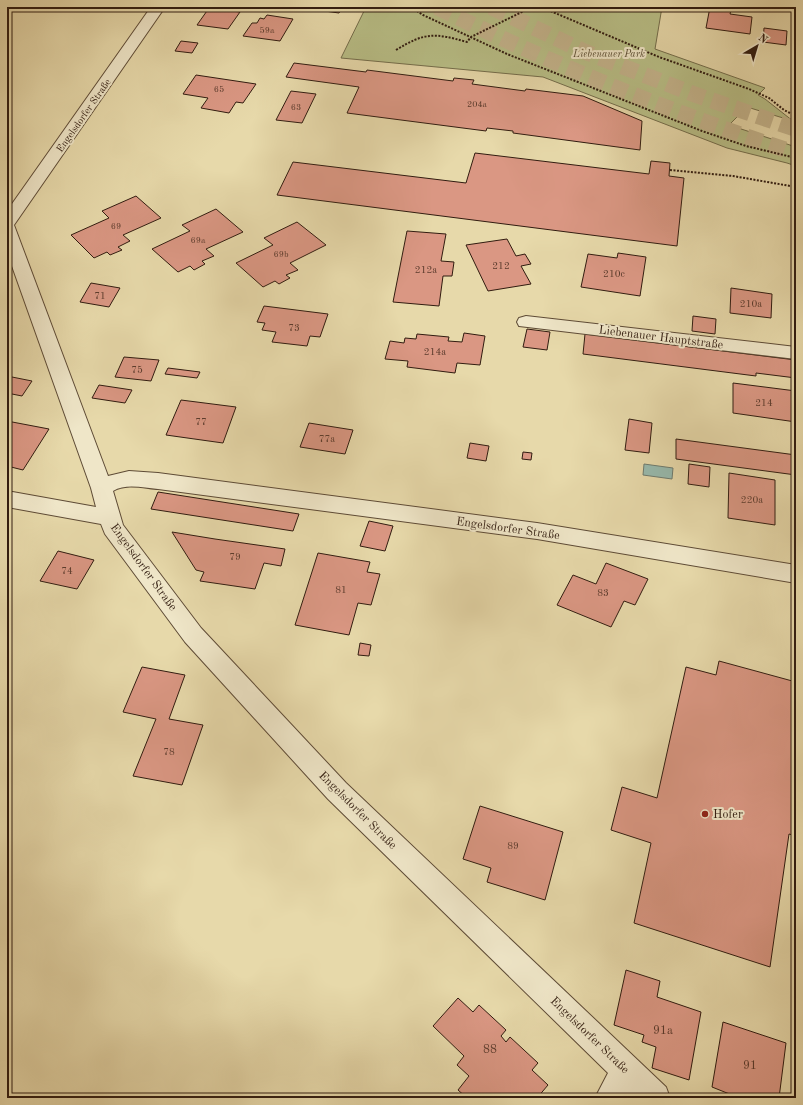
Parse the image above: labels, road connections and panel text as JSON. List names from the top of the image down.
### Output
{
  "streets": {
    "street": ["Engelsdorfer Straße", "Liebenauer Hauptstraße"]
  },
  "parks": ["Liebenauer Park"],
  "places": ["Hofer"],
  "house_numbers": [
    "59a",
    "65",
    "204a",
    "63",
    "69",
    "69a",
    "69b",
    "212",
    "212a",
    "210c",
    "71",
    "210a",
    "73",
    "214a",
    "75",
    "214",
    "77",
    "77a",
    "220a",
    "79",
    "74",
    "81",
    "83",
    "78",
    "89",
    "91a",
    "88",
    "91"
  ],
  "north": "top right"
}
